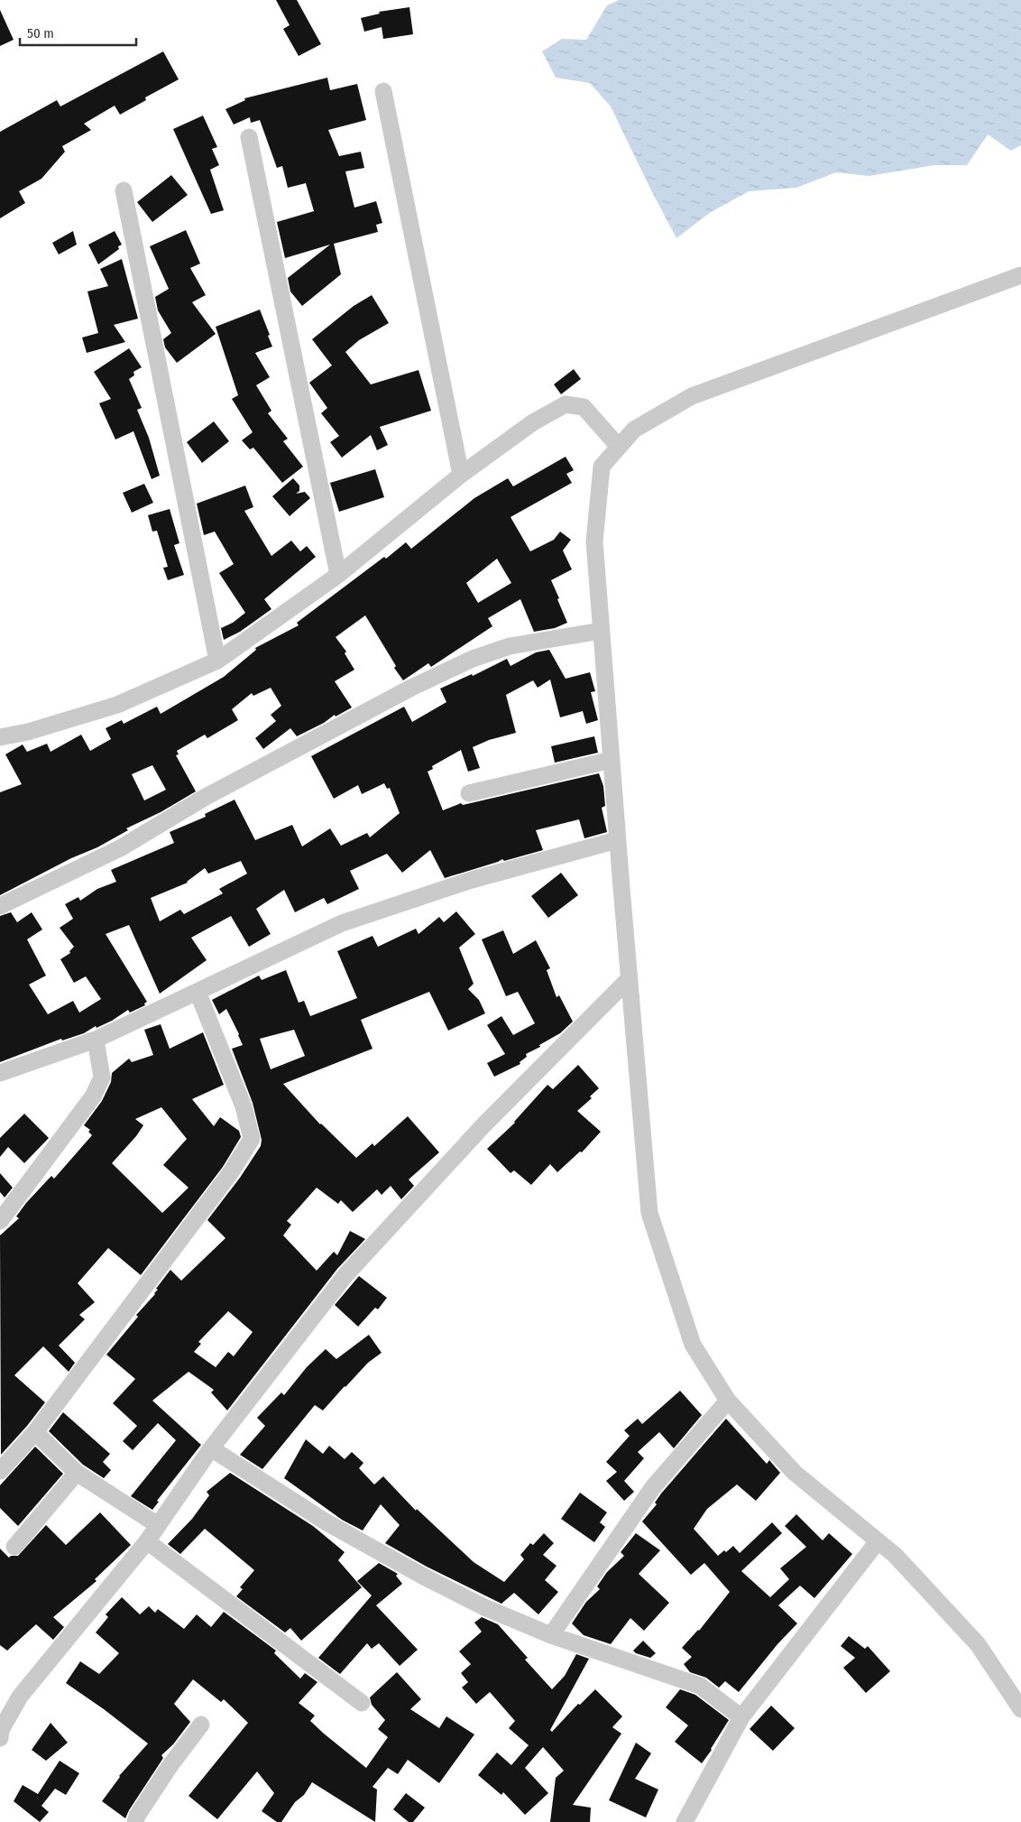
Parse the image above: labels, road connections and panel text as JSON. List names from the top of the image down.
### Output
{
  "scale_bar": "50 m"
}
